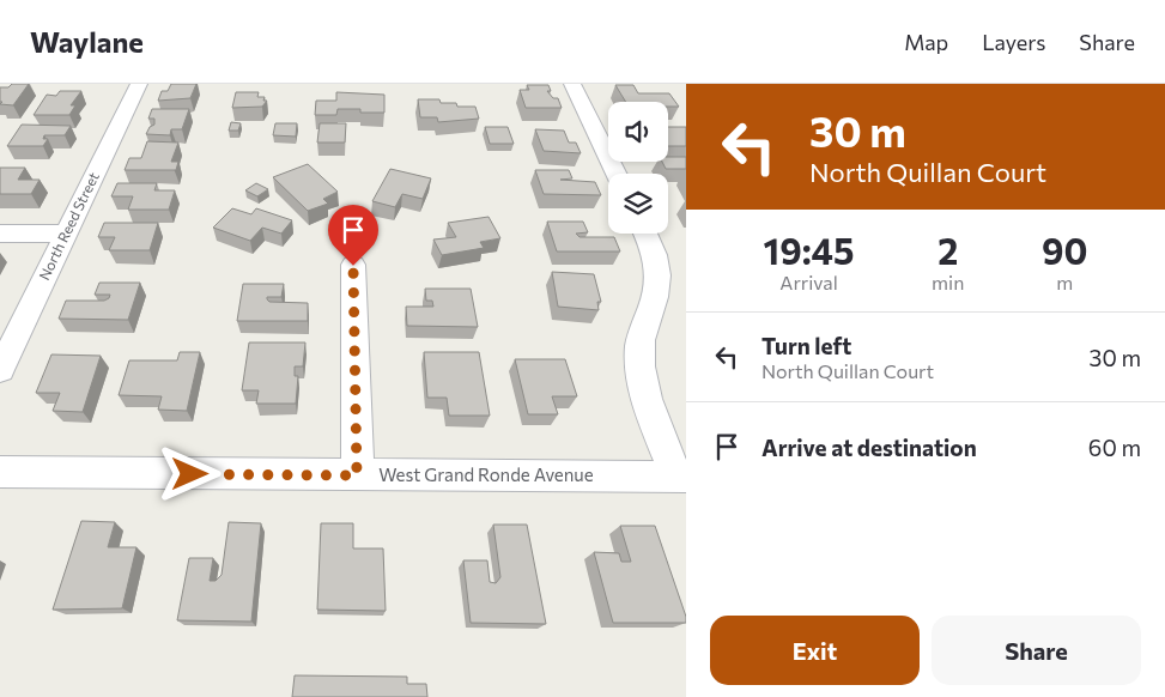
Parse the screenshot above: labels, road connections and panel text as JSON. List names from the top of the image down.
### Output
{
  "streets": {
    "street": ["North Reed Street", "West Grand Ronde Avenue"]
  },
  "page": {
    "header": "Waylane",
    "nav": ["Map", "Layers", "Share"],
    "turn": ["30 m", "North Quillan Court"],
    "eta": [
      "19:45",
      "Arrival",
      "2",
      "min",
      "90",
      "m"
    ],
    "list": [
      {
        "name": "Turn left",
        "note": "North Quillan Court",
        "value": "30 m"
      },
      {
        "name": "Arrive at destination",
        "value": "60 m"
      }
    ],
    "buttons": ["Exit", "Share"]
  }
}
